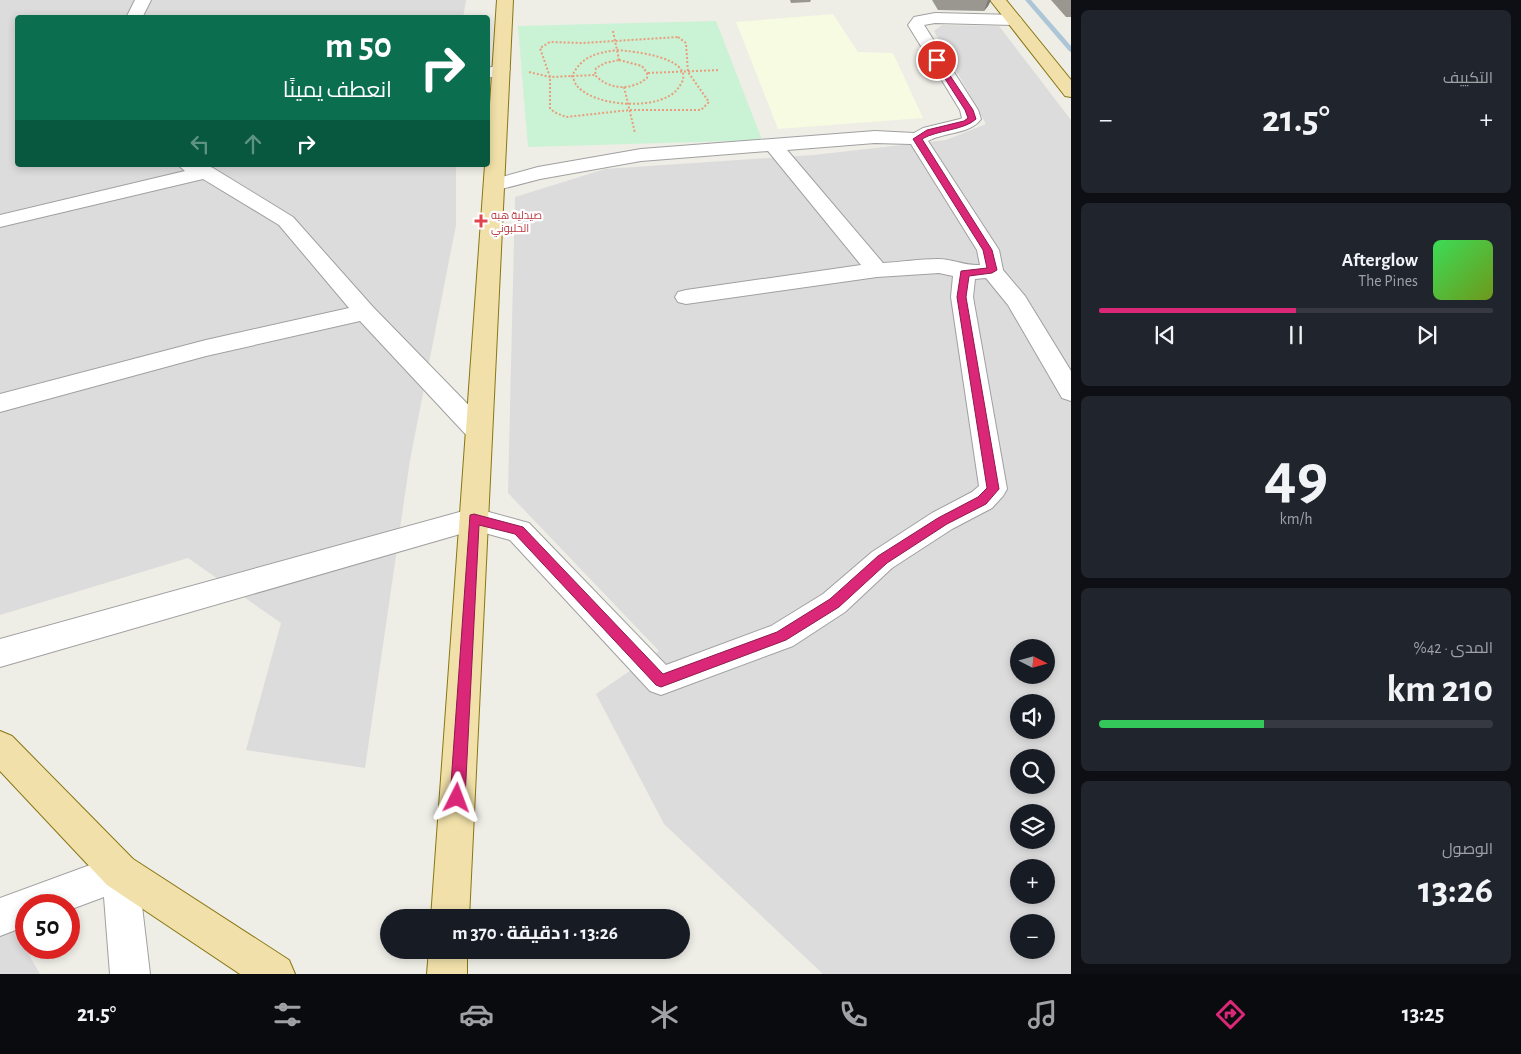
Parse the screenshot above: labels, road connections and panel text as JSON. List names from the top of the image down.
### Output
{
  "places": {
    "health": ["صيدلية هبه الحلبوني"]
  },
  "north": "right",
  "page": {
    "tile": [
      "التكييف",
      ["49", "km/h"],
      ["المدى · 42%", "210 km"],
      ["الوصول", "13:26"]
    ],
    "turn": ["50 m", "انعطف يمينًا"],
    "heat": ["−", "21.5°", "+"],
    "song": ["Afterglow", "The Pines"],
    "map_buttons": ["+", "−"],
    "limit": "50",
    "trip": "13:26 · 1 دقيقة · 370 m",
    "tabs": ["13:25", "21.5°"]
  }
}
